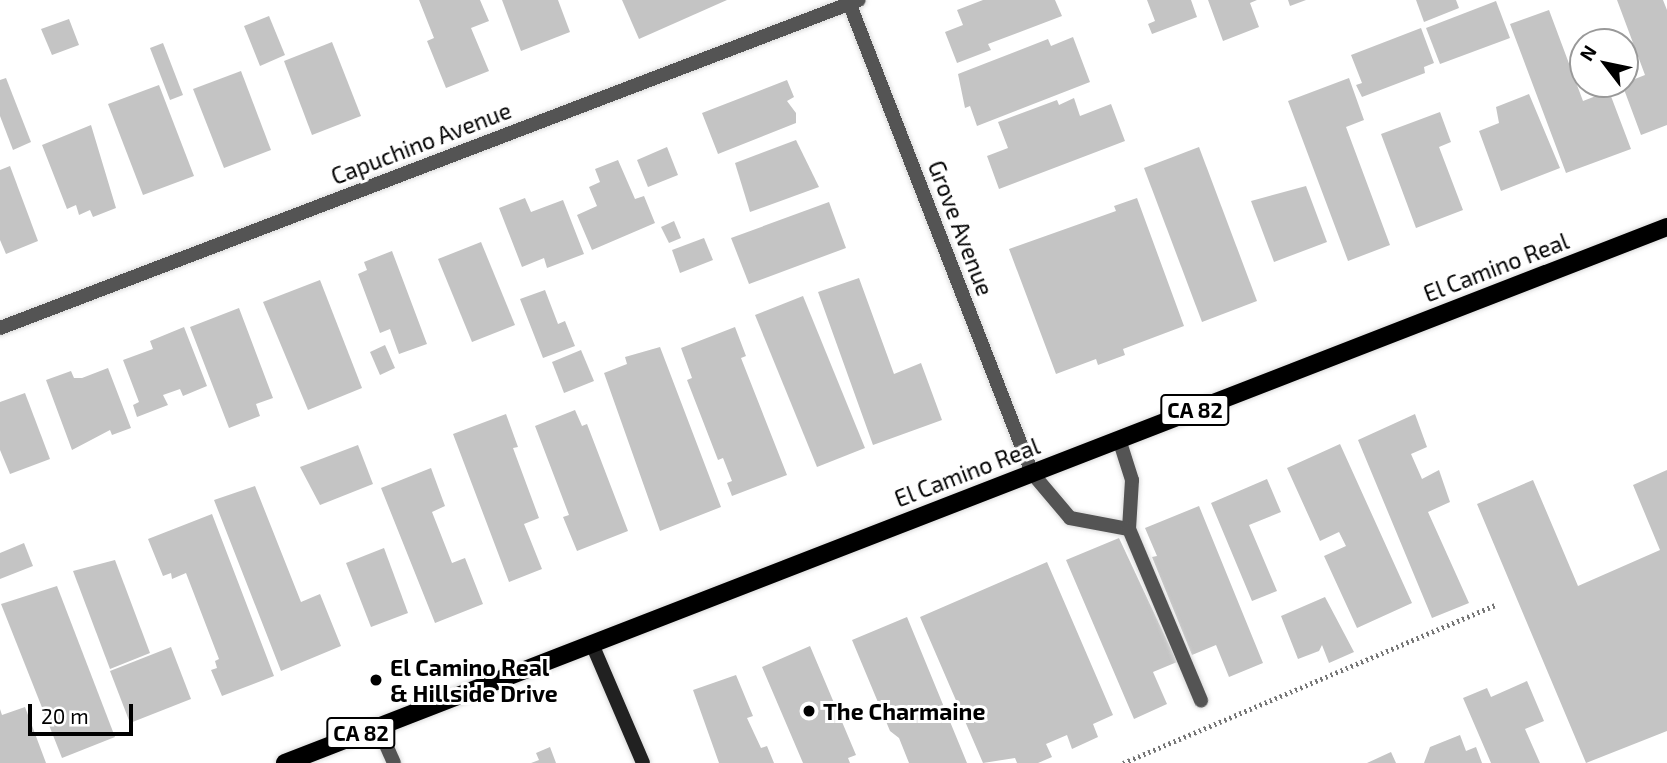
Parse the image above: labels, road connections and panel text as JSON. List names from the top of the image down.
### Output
{
  "streets": {
    "main road": ["El Camino Real", "CA 82"],
    "street": ["Capuchino Avenue", "Grove Avenue"]
  },
  "crossings": [
    ["Capuchino Avenue", "Grove Avenue"],
    ["Grove Avenue", "El Camino Real"]
  ],
  "places": ["El Camino Real & Hillside Drive", "The Charmaine"],
  "scale_bar": "20 m",
  "north": "top left"
}
